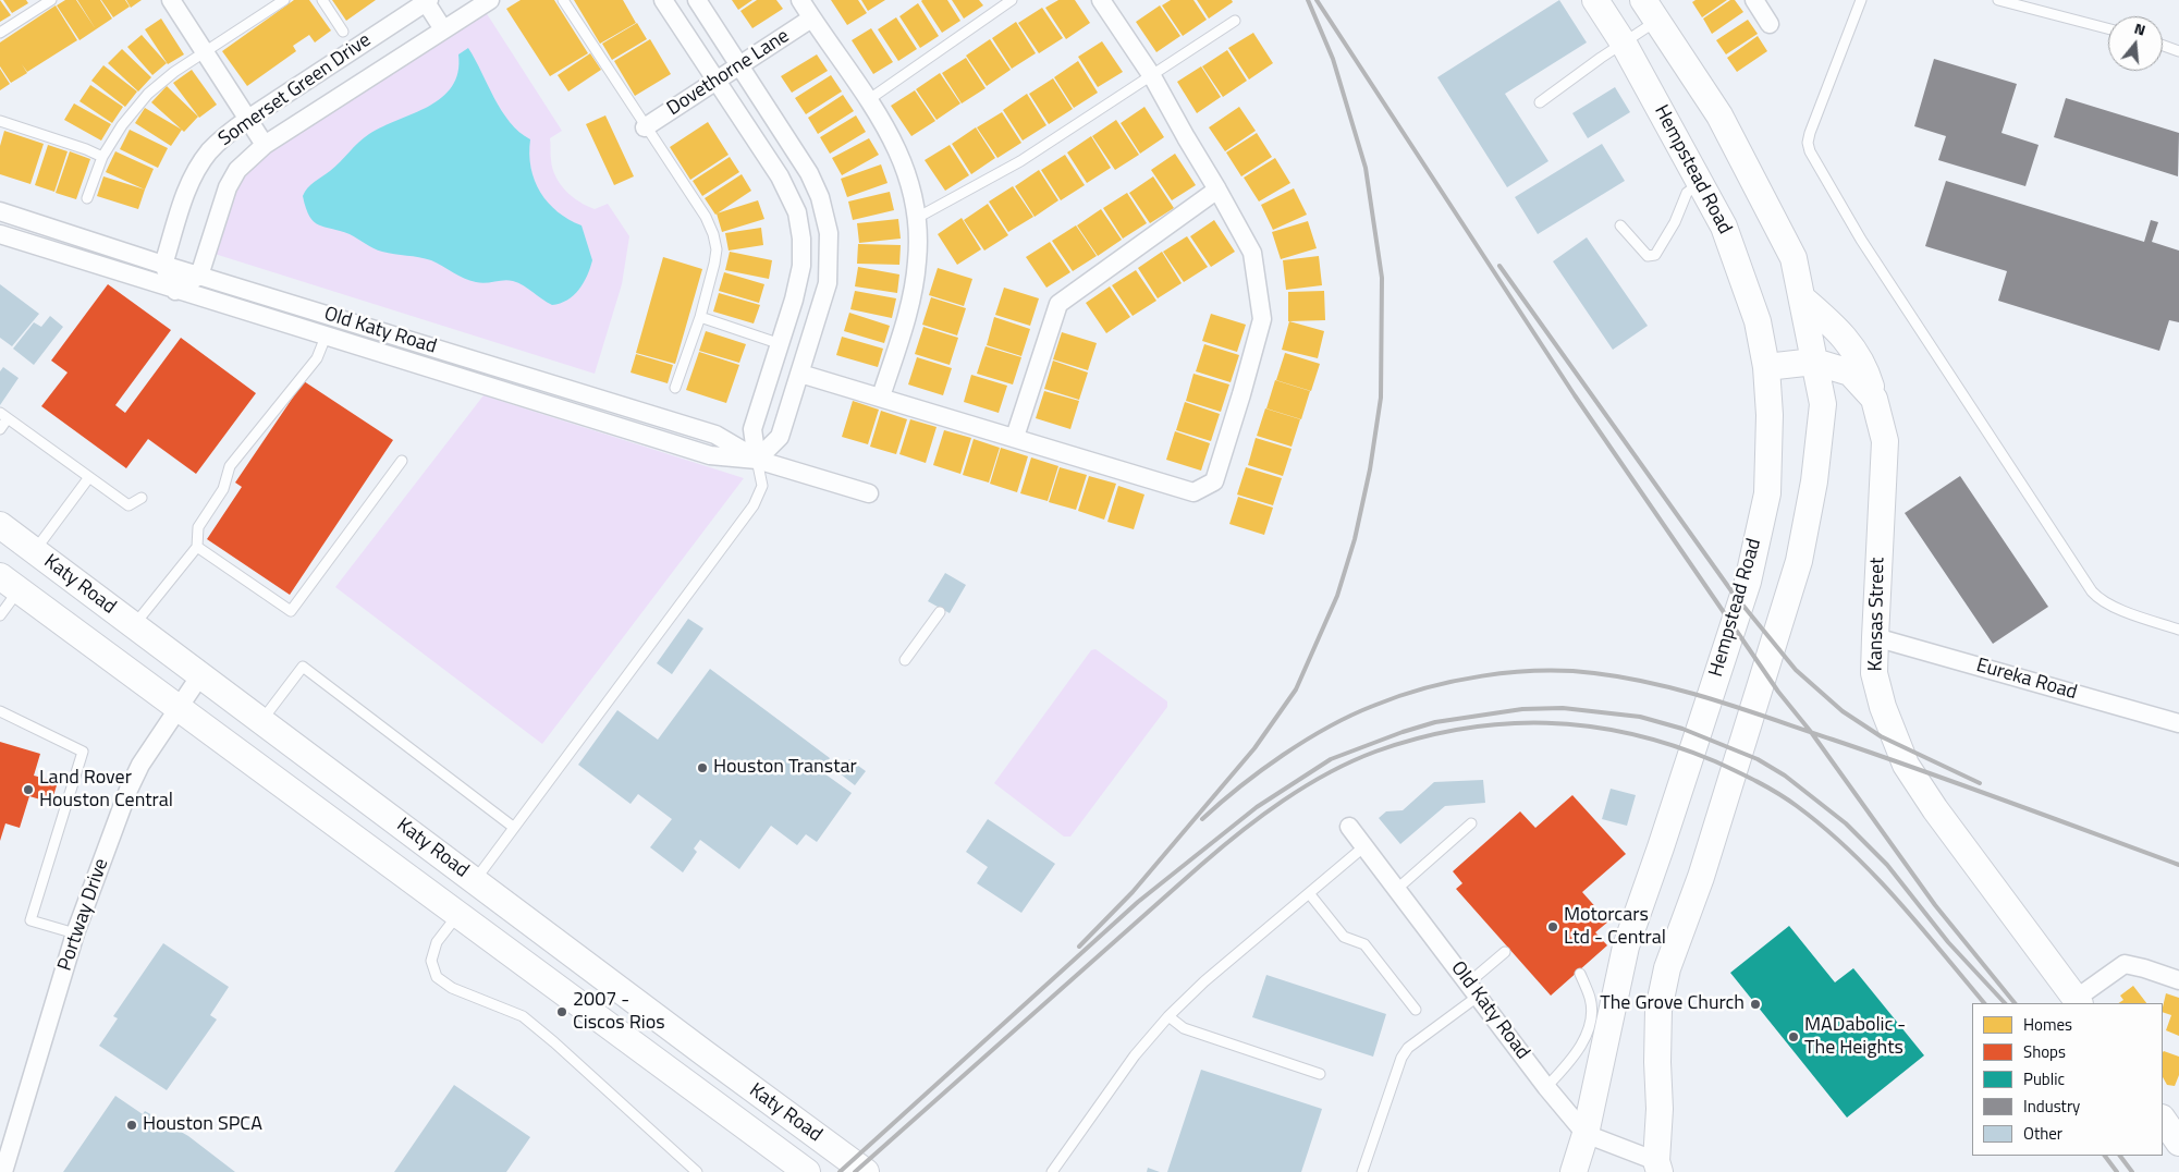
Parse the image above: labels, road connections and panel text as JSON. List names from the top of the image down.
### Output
{
  "streets": {
    "main road": ["Hempstead Road", "Katy Road", "Kansas Street"],
    "street": [
      "Dovethorne Lane",
      "Somerset Green Drive",
      "Old Katy Road",
      "Eureka Road",
      "Portway Drive"
    ]
  },
  "crossings": [
    ["Somerset Green Drive", "Old Katy Road"],
    ["Hempstead Road", "Old Katy Road"],
    ["Katy Road", "Portway Drive"],
    ["Kansas Street", "Eureka Road"]
  ],
  "places": [
    "Houston Transtar",
    "Land Rover Houston Central",
    "Motorcars Ltd - Central",
    "The Grove Church",
    "2007 - Ciscos Rios",
    "MADabolic - The Heights",
    "Houston SPCA"
  ],
  "legend": [
    "Homes",
    "Shops",
    "Public",
    "Industry",
    "Other"
  ],
  "north": "top"
}
